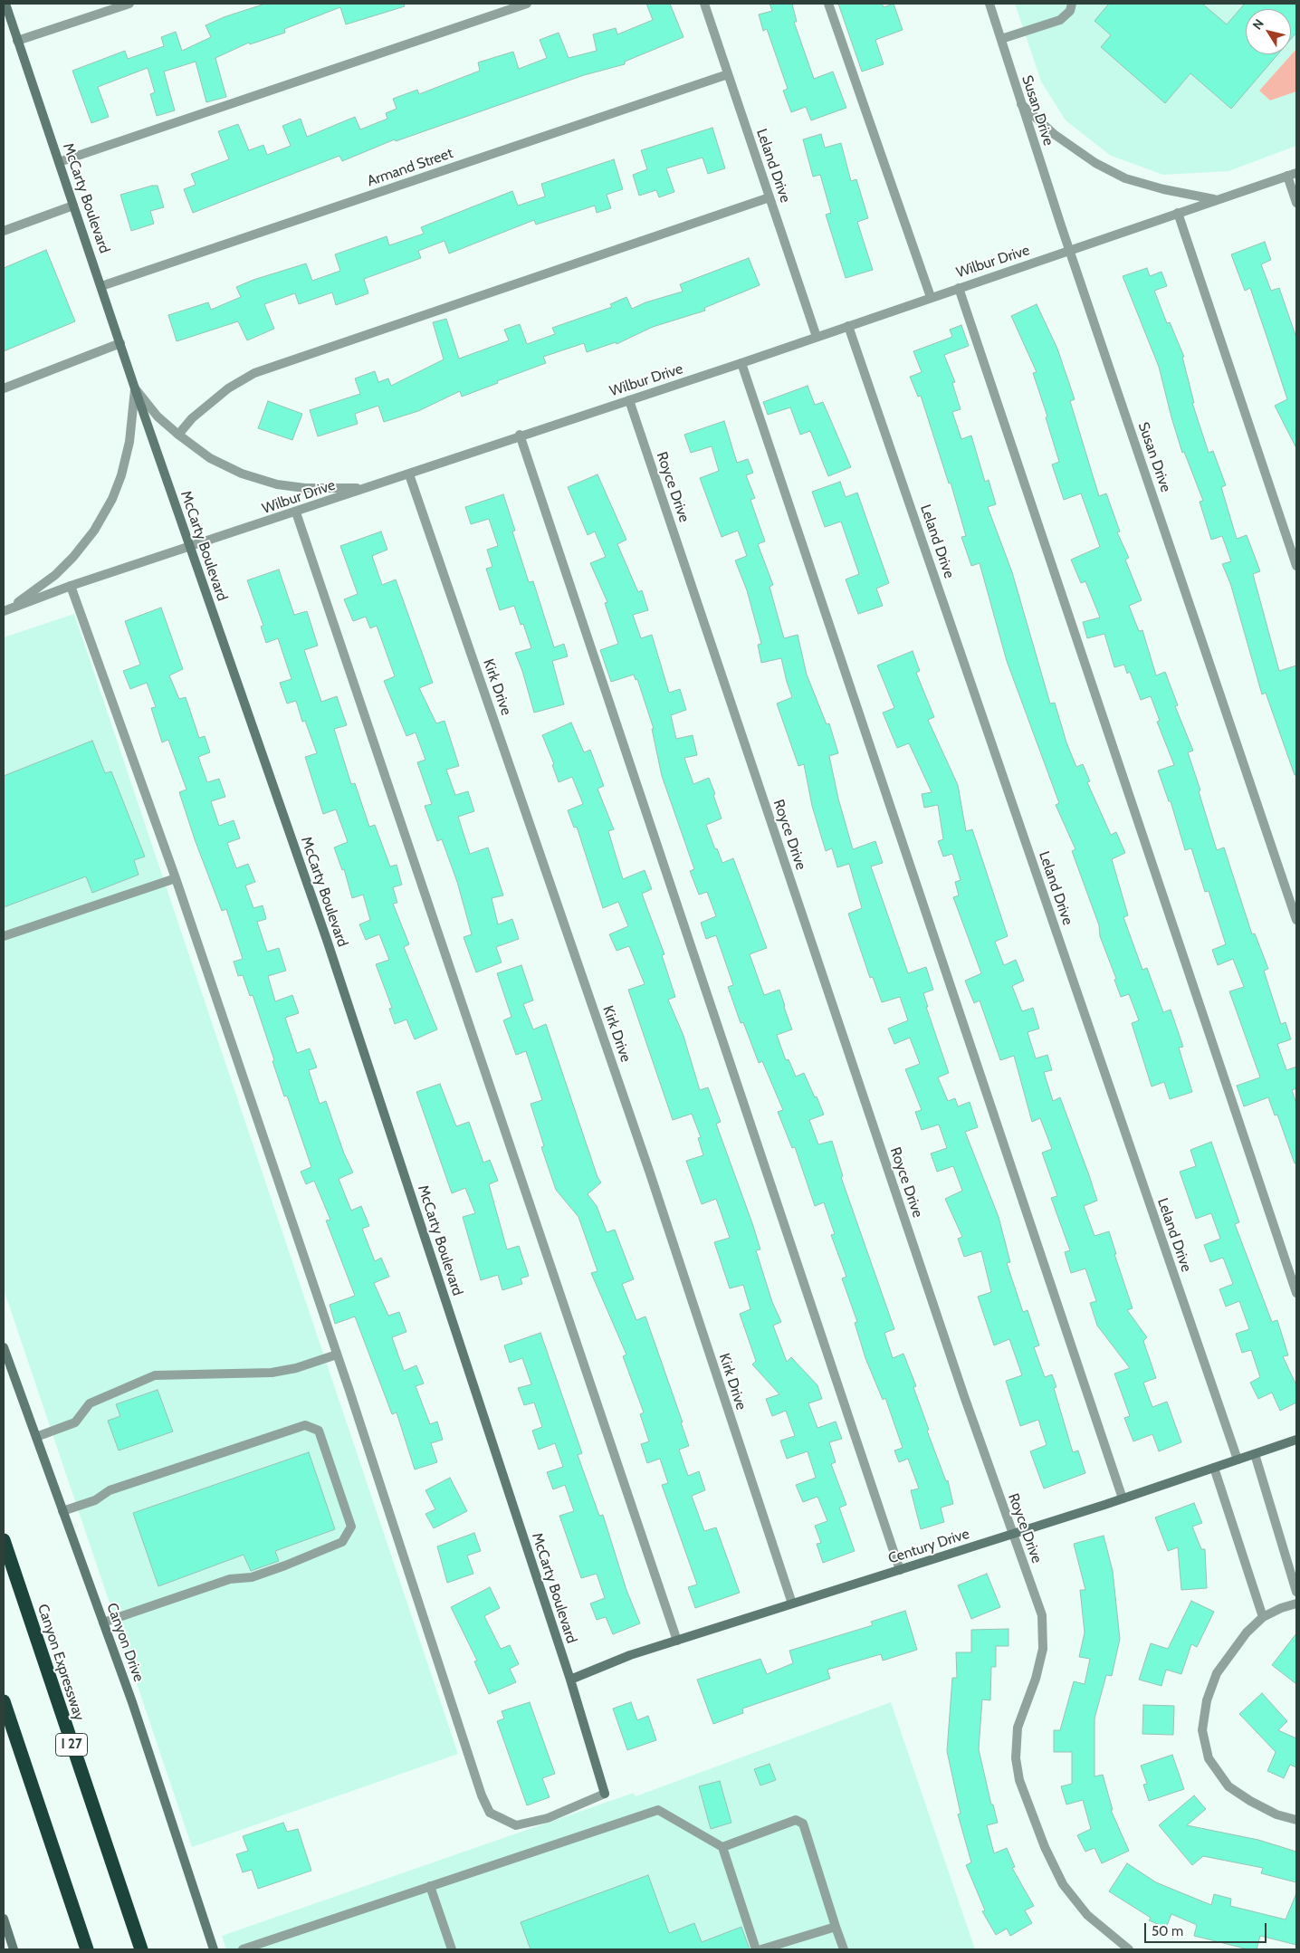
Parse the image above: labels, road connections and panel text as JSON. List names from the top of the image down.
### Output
{
  "streets": {
    "highway": ["Canyon Expressway", "I 27"],
    "main road": ["McCarty Boulevard", "Century Drive", "Canyon Drive"],
    "street": [
      "Susan Drive",
      "Leland Drive",
      "Armand Street",
      "Wilbur Drive",
      "Royce Drive",
      "Kirk Drive"
    ]
  },
  "crossings": [
    ["Susan Drive", "Wilbur Drive"],
    ["Leland Drive", "Armand Street"],
    ["Leland Drive", "Wilbur Drive"],
    ["Leland Drive", "Century Drive"],
    ["Armand Street", "McCarty Boulevard"],
    ["McCarty Boulevard", "Wilbur Drive"],
    ["McCarty Boulevard", "Century Drive"],
    ["Wilbur Drive", "Royce Drive"],
    ["Wilbur Drive", "Kirk Drive"],
    ["Royce Drive", "Century Drive"],
    ["Kirk Drive", "Century Drive"]
  ],
  "scale_bar": "50 m",
  "north": "top left"
}
